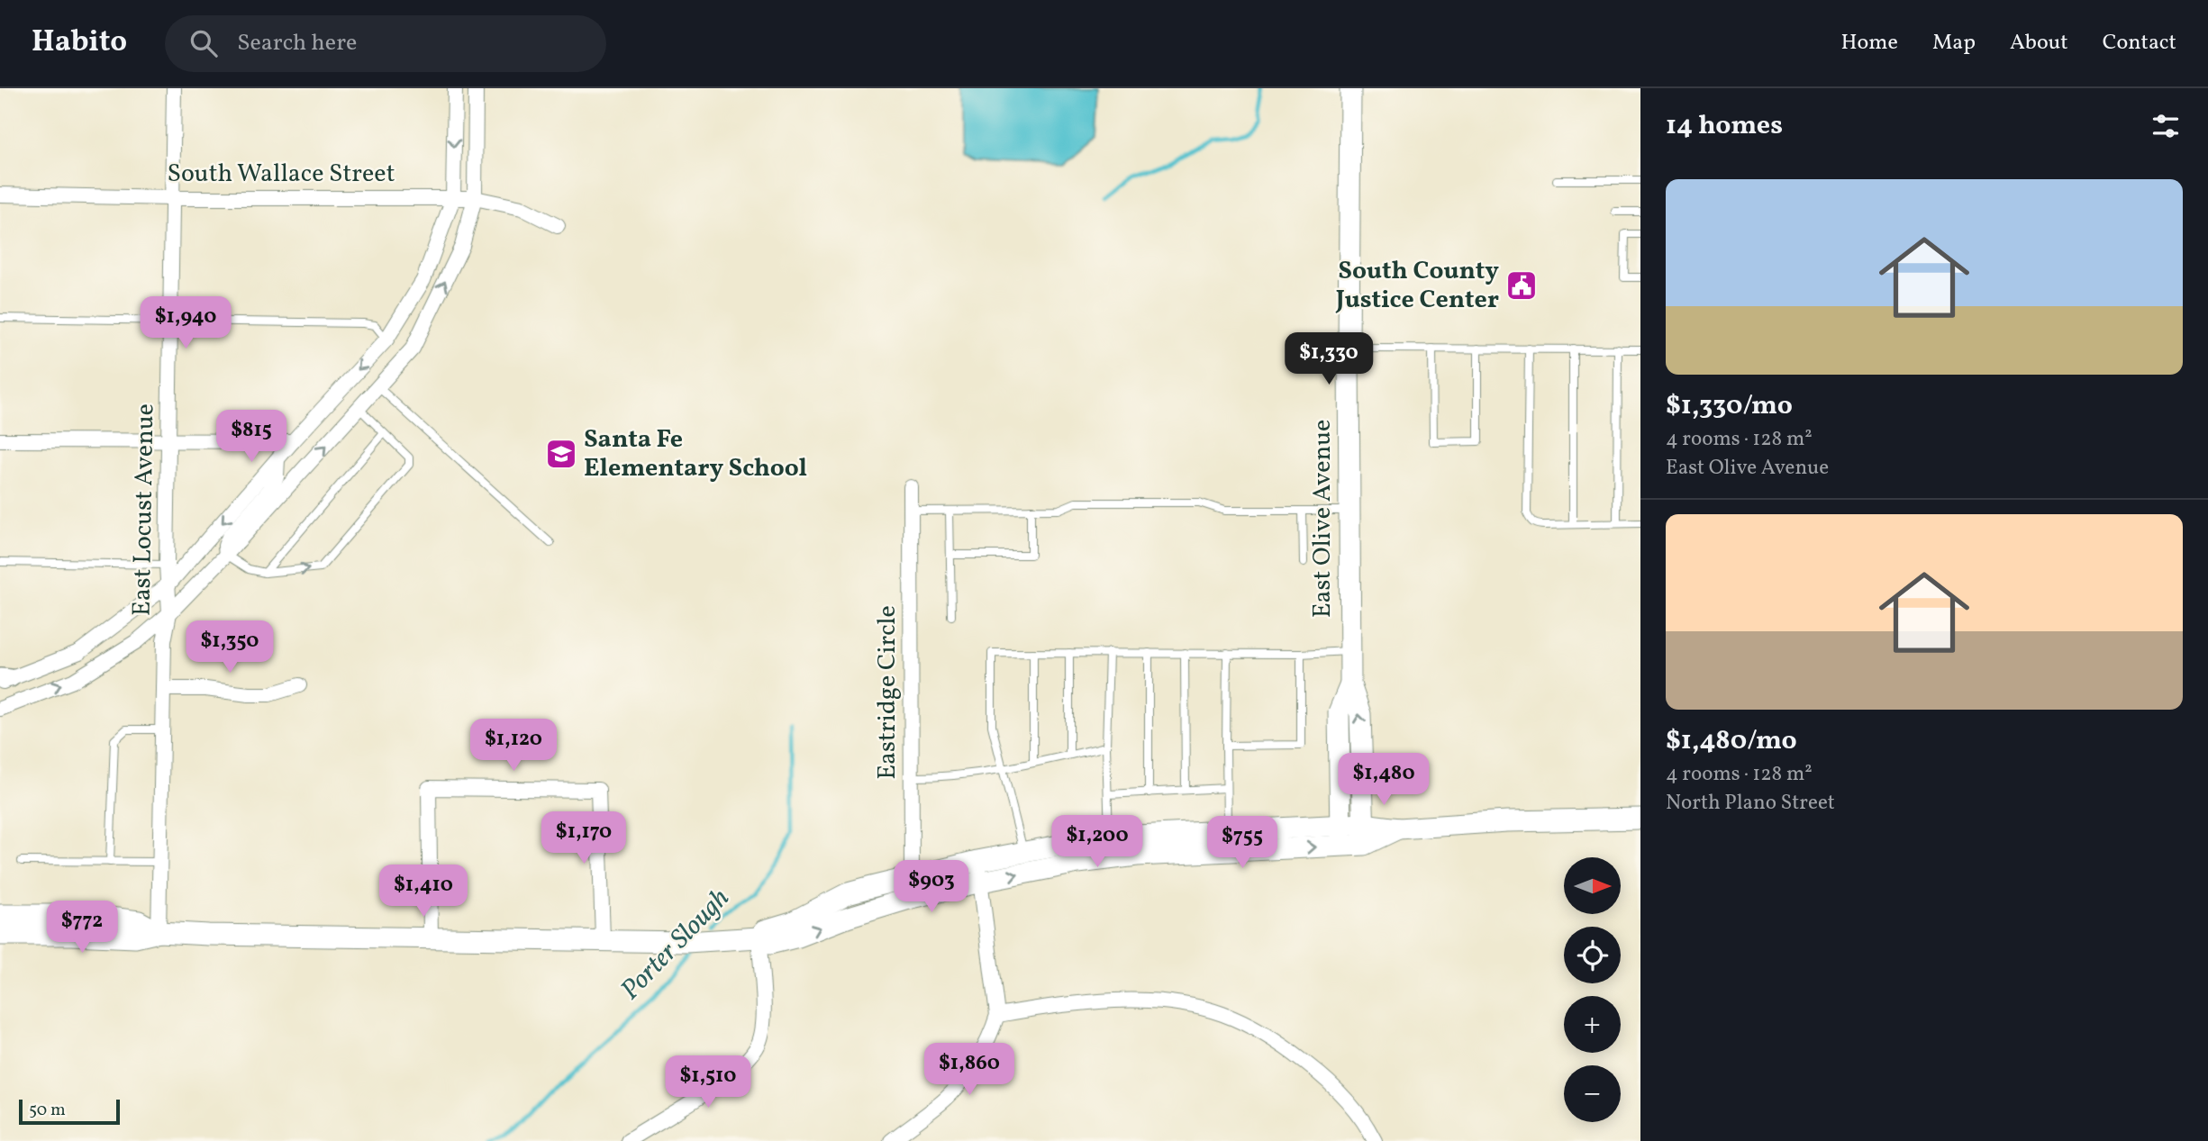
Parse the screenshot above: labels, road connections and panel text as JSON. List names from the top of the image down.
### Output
{
  "streets": {
    "main road": ["East Olive Avenue"],
    "street": ["South Wallace Street", "East Locust Avenue", "Eastridge Circle"]
  },
  "crossings": [
    ["South Wallace Street", "East Locust Avenue"]
  ],
  "water": ["Porter Slough"],
  "places": {
    "public building": ["South County Justice Center"],
    "school or university": ["Santa Fe Elementary School"]
  },
  "scale_bar": "50 m",
  "north": "right",
  "page": {
    "header": "Habito",
    "search": "Search here",
    "nav": [
      "Home",
      "Map",
      "About",
      "Contact"
    ],
    "heading": "14 homes",
    "list": [
      {
        "name": "$1,330/mo",
        "note": "4 rooms · 128 m² · East Olive Avenue"
      },
      {
        "name": "$1,480/mo",
        "note": "4 rooms · 128 m² · North Plano Street"
      }
    ],
    "price": [
      "$1,940",
      "$1,330",
      "$815",
      "$1,350",
      "$1,120",
      "$1,480",
      "$1,170",
      "$1,200",
      "$755",
      "$903",
      "$1,410",
      "$772",
      "$1,860",
      "$1,510"
    ],
    "map_buttons": ["+", "−"],
    "scale": "50 m"
  }
}
